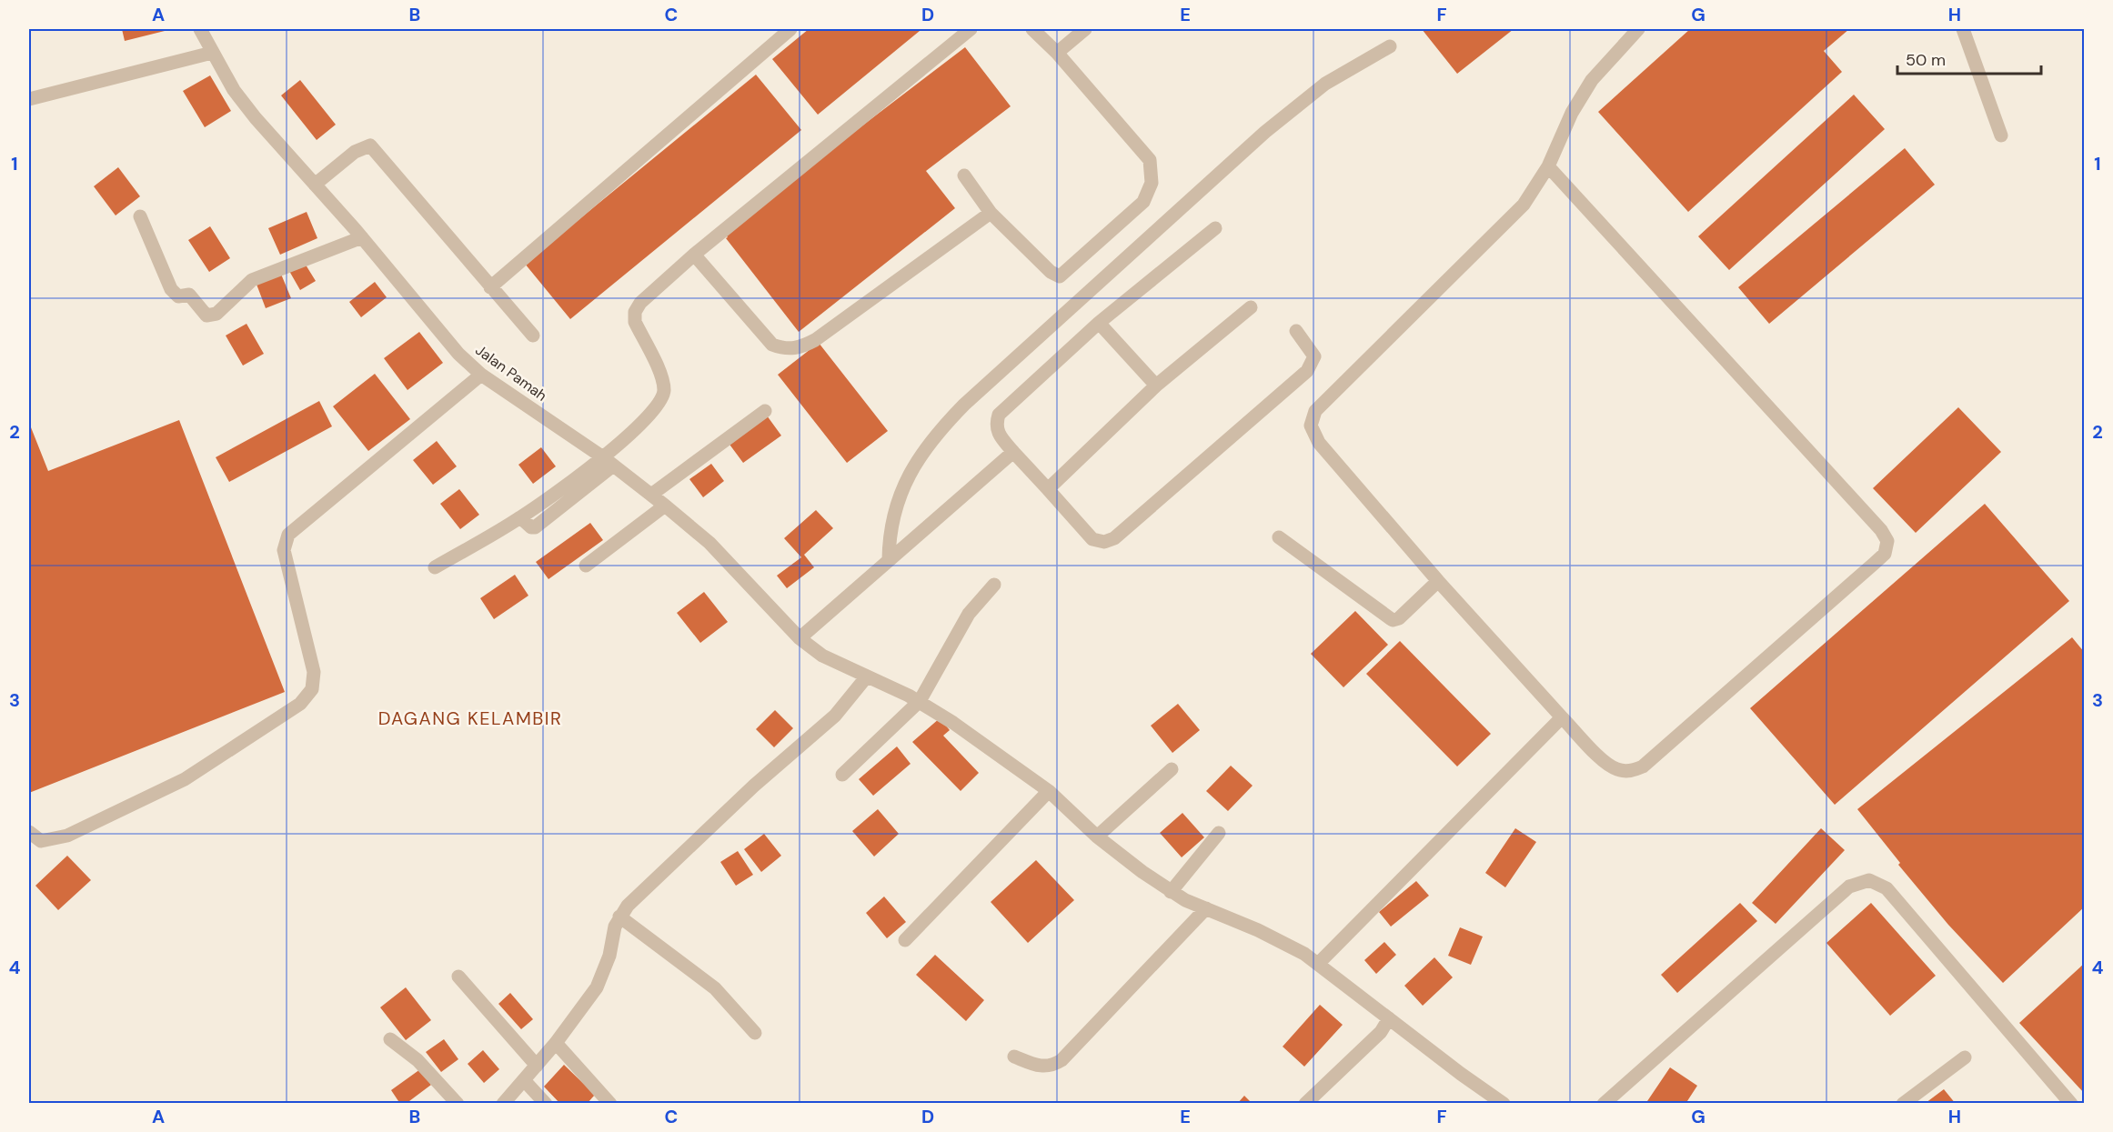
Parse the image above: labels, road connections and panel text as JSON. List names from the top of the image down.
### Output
{
  "streets": {
    "street": ["Jalan Pamah"]
  },
  "districts": ["DAGANG KELAMBIR"],
  "scale_bar": "50 m",
  "grid": {
    "columns": [
      "A",
      "B",
      "C",
      "D",
      "E",
      "F",
      "G",
      "H"
    ],
    "rows": [
      "1",
      "2",
      "3",
      "4"
    ]
  }
}
